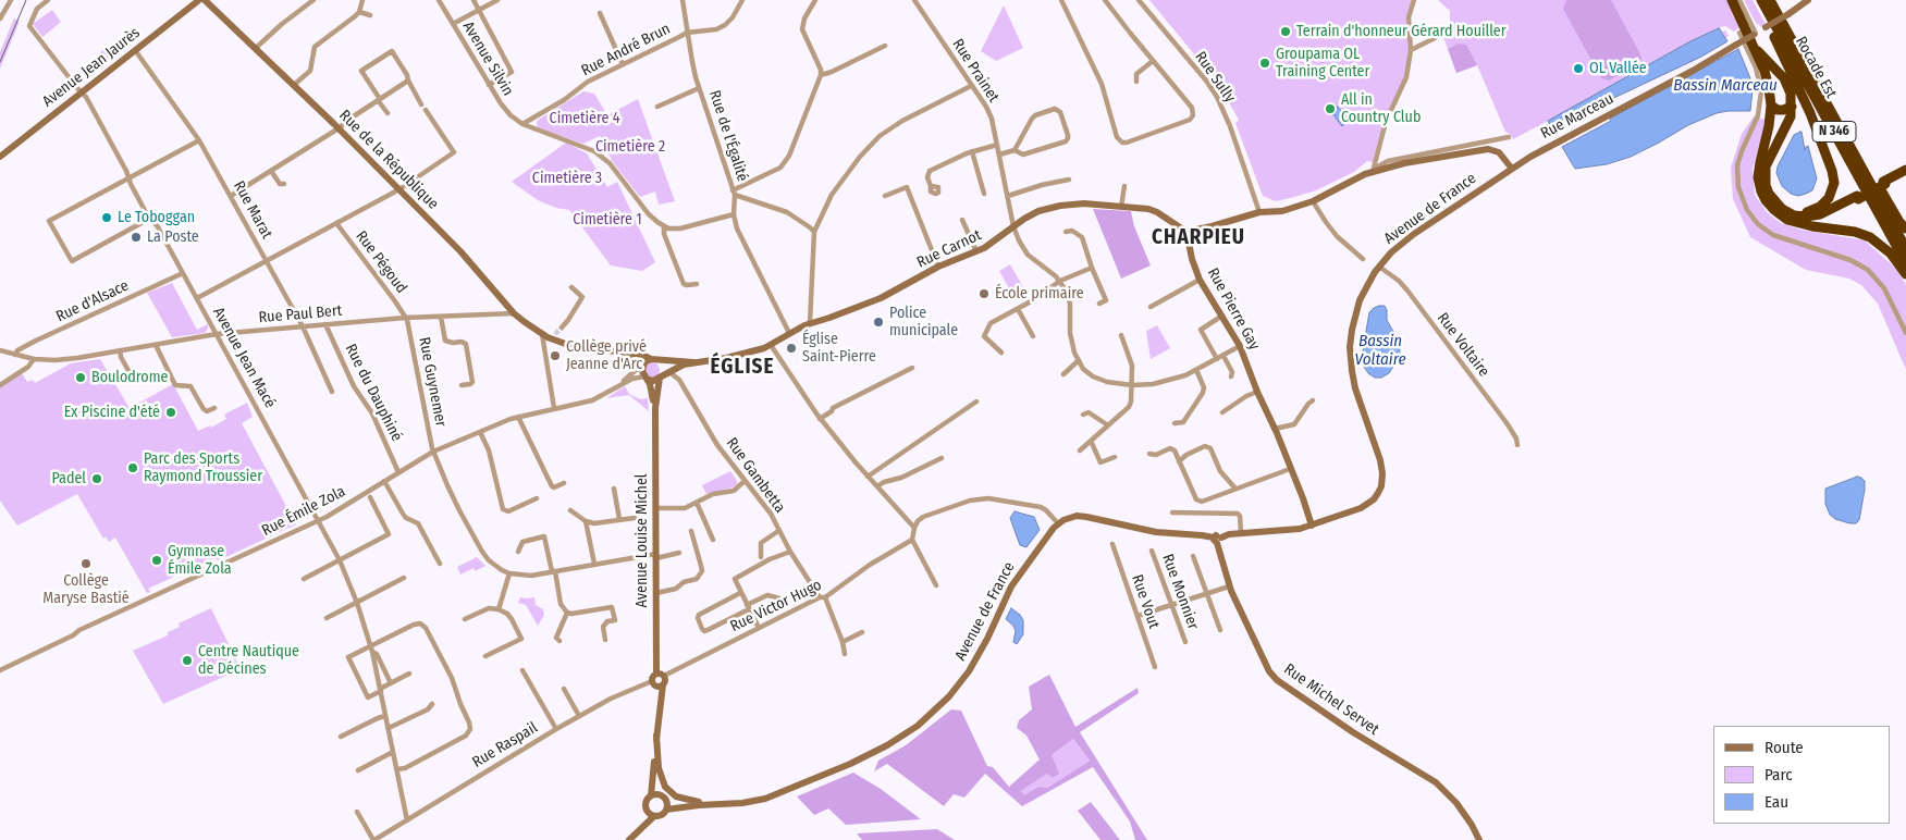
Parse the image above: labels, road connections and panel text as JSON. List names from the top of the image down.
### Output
{
  "streets": {
    "highway": ["Rocade Est", "N 346"],
    "street": [
      "Rue André Brun",
      "Avenue Silvin",
      "Avenue Jean Jaurès",
      "Rue Prainet",
      "Rue Sully",
      "Rue Marceau",
      "Rue de l'Égalité",
      "Rue de la République",
      "Avenue de France",
      "Rue Marat",
      "Rue Carnot",
      "Rue Pégoud",
      "Rue d'Alsace",
      "Rue Pierre Gay",
      "Rue Paul Bert",
      "Rue Voltaire",
      "Avenue Jean Macé",
      "Rue Guynemer",
      "Rue du Dauphiné",
      "Rue Gambetta",
      "Rue Émile Zola",
      "Avenue Louise Michel",
      "Rue Monnier",
      "Rue Vout",
      "Rue Victor Hugo",
      "Rue Michel Servet",
      "Rue Raspail"
    ]
  },
  "crossings": [
    ["Rue André Brun", "Avenue Silvin"],
    ["Rue André Brun", "Rue de l'Égalité"],
    ["Avenue Jean Jaurès", "Rue Marat"],
    ["Avenue Jean Jaurès", "Avenue Jean Macé"],
    ["Rue Prainet", "Rue Carnot"],
    ["Rue Marceau", "Avenue de France"],
    ["Rue de l'Égalité", "Rue de la République"],
    ["Rue de l'Égalité", "Rue Carnot"],
    ["Rue de la République", "Rue Carnot"],
    ["Rue de la République", "Rue Paul Bert"],
    ["Rue de la République", "Rue Gambetta"],
    ["Rue de la République", "Rue Émile Zola"],
    ["Rue de la République", "Avenue Louise Michel"],
    ["Avenue de France", "Rue Pierre Gay"],
    ["Avenue de France", "Rue Voltaire"],
    ["Avenue de France", "Rue Michel Servet"],
    ["Rue Marat", "Rue Paul Bert"],
    ["Rue Carnot", "Rue Pierre Gay"],
    ["Rue Pégoud", "Rue Paul Bert"],
    ["Rue Pégoud", "Rue Guynemer"],
    ["Rue d'Alsace", "Rue Paul Bert"],
    ["Rue d'Alsace", "Avenue Jean Macé"],
    ["Rue Paul Bert", "Avenue Jean Macé"],
    ["Rue Paul Bert", "Rue Guynemer"],
    ["Rue Paul Bert", "Rue du Dauphiné"],
    ["Avenue Jean Macé", "Rue Émile Zola"],
    ["Avenue Jean Macé", "Rue Raspail"],
    ["Rue Guynemer", "Rue Émile Zola"],
    ["Rue du Dauphiné", "Rue Émile Zola"],
    ["Rue Gambetta", "Rue Victor Hugo"],
    ["Rue Émile Zola", "Avenue Louise Michel"],
    ["Avenue Louise Michel", "Rue Victor Hugo"],
    ["Avenue Louise Michel", "Rue Raspail"],
    ["Rue Victor Hugo", "Rue Raspail"]
  ],
  "districts": ["CHARPIEU", "ÉGLISE"],
  "water": ["Bassin Marceau", "Bassin Voltaire"],
  "parks": [
    "Cimetière 4",
    "Cimetière 2",
    "Cimetière 3",
    "Cimetière 1"
  ],
  "places": [
    "Terrain d'honneur Gérard Houiller",
    "Groupama OL Training Center",
    "OL Vallée",
    "All in Country Club",
    "Le Toboggan",
    "La Poste",
    "École primaire",
    "Police municipale",
    "Église Saint-Pierre",
    "Collège privé Jeanne d'Arc",
    "Boulodrome",
    "Ex Piscine d'été",
    "Parc des Sports Raymond Troussier",
    "Padel",
    "Gymnase Émile Zola",
    "Collège Maryse Bastié",
    "Centre Nautique de Décines"
  ],
  "legend": ["Route", "Parc", "Eau"]
}
